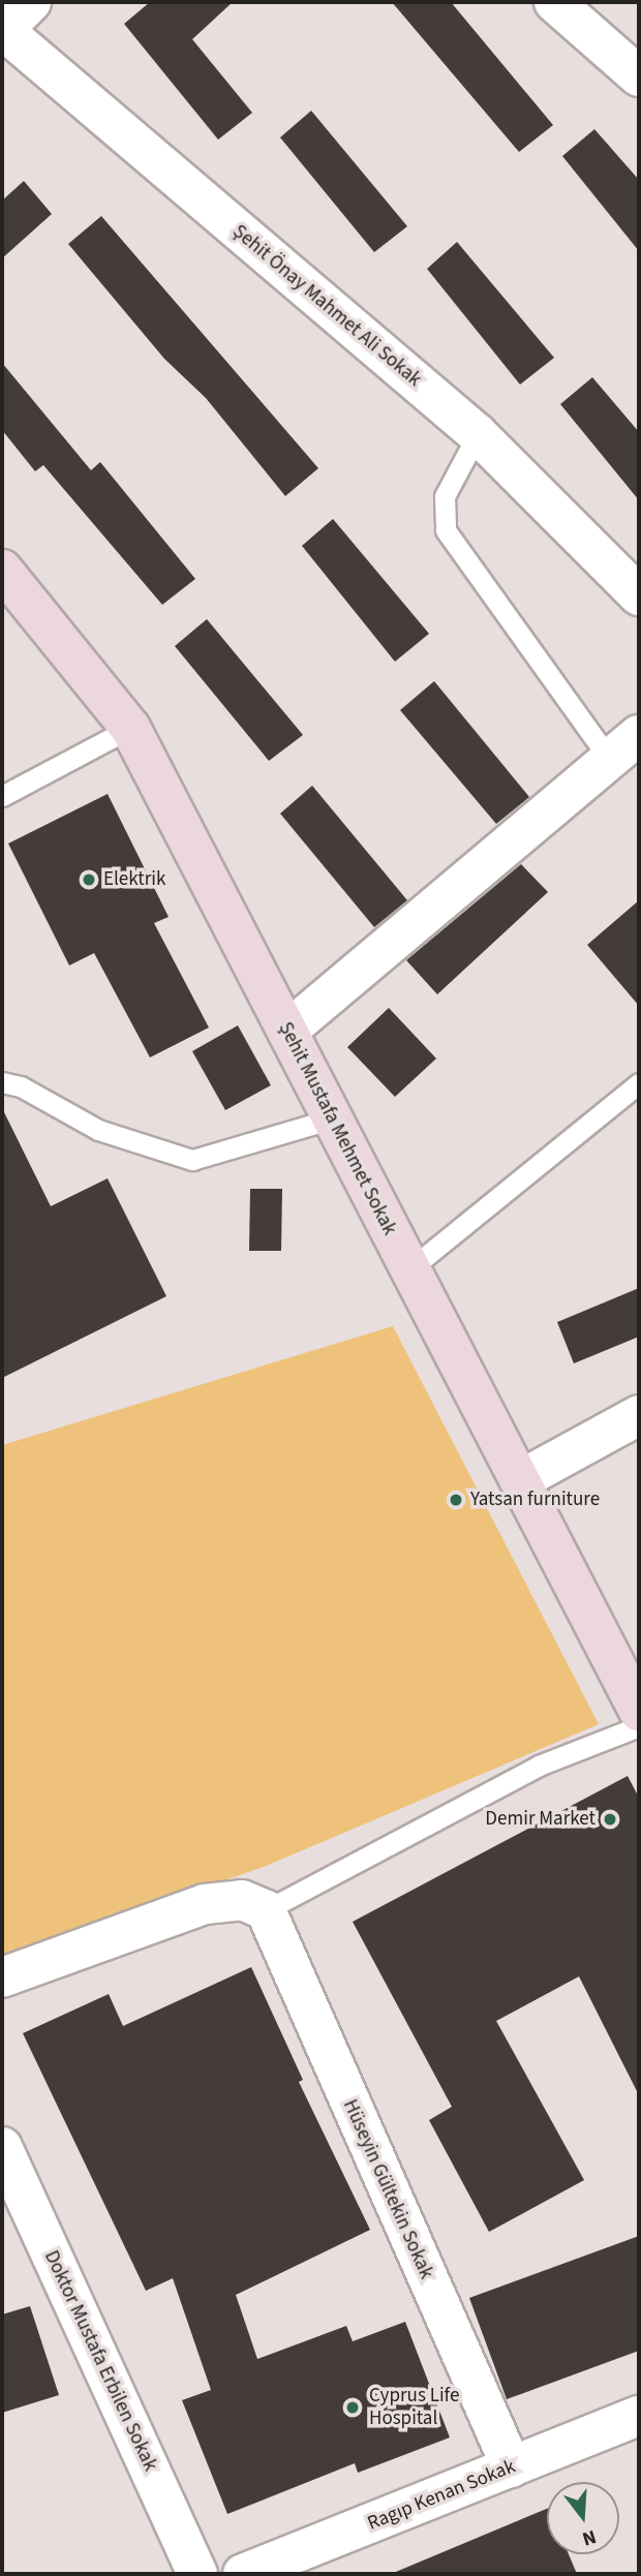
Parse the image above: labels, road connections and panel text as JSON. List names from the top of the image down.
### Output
{
  "streets": {
    "main road": ["Şehit Mustafa Mehmet Sokak"],
    "street": [
      "Şehit Önay Mahmet Ali Sokak",
      "Hüseyin Gültekin Sokak",
      "Doktor Mustafa Erbilen Sokak",
      "Ragıp Kenan Sokak"
    ]
  },
  "crossings": [
    ["Hüseyin Gültekin Sokak", "Ragıp Kenan Sokak"]
  ],
  "places": [
    "Elektrik",
    "Yatsan furniture",
    "Demir Market",
    "Cyprus Life Hospital"
  ],
  "north": "bottom"
}
